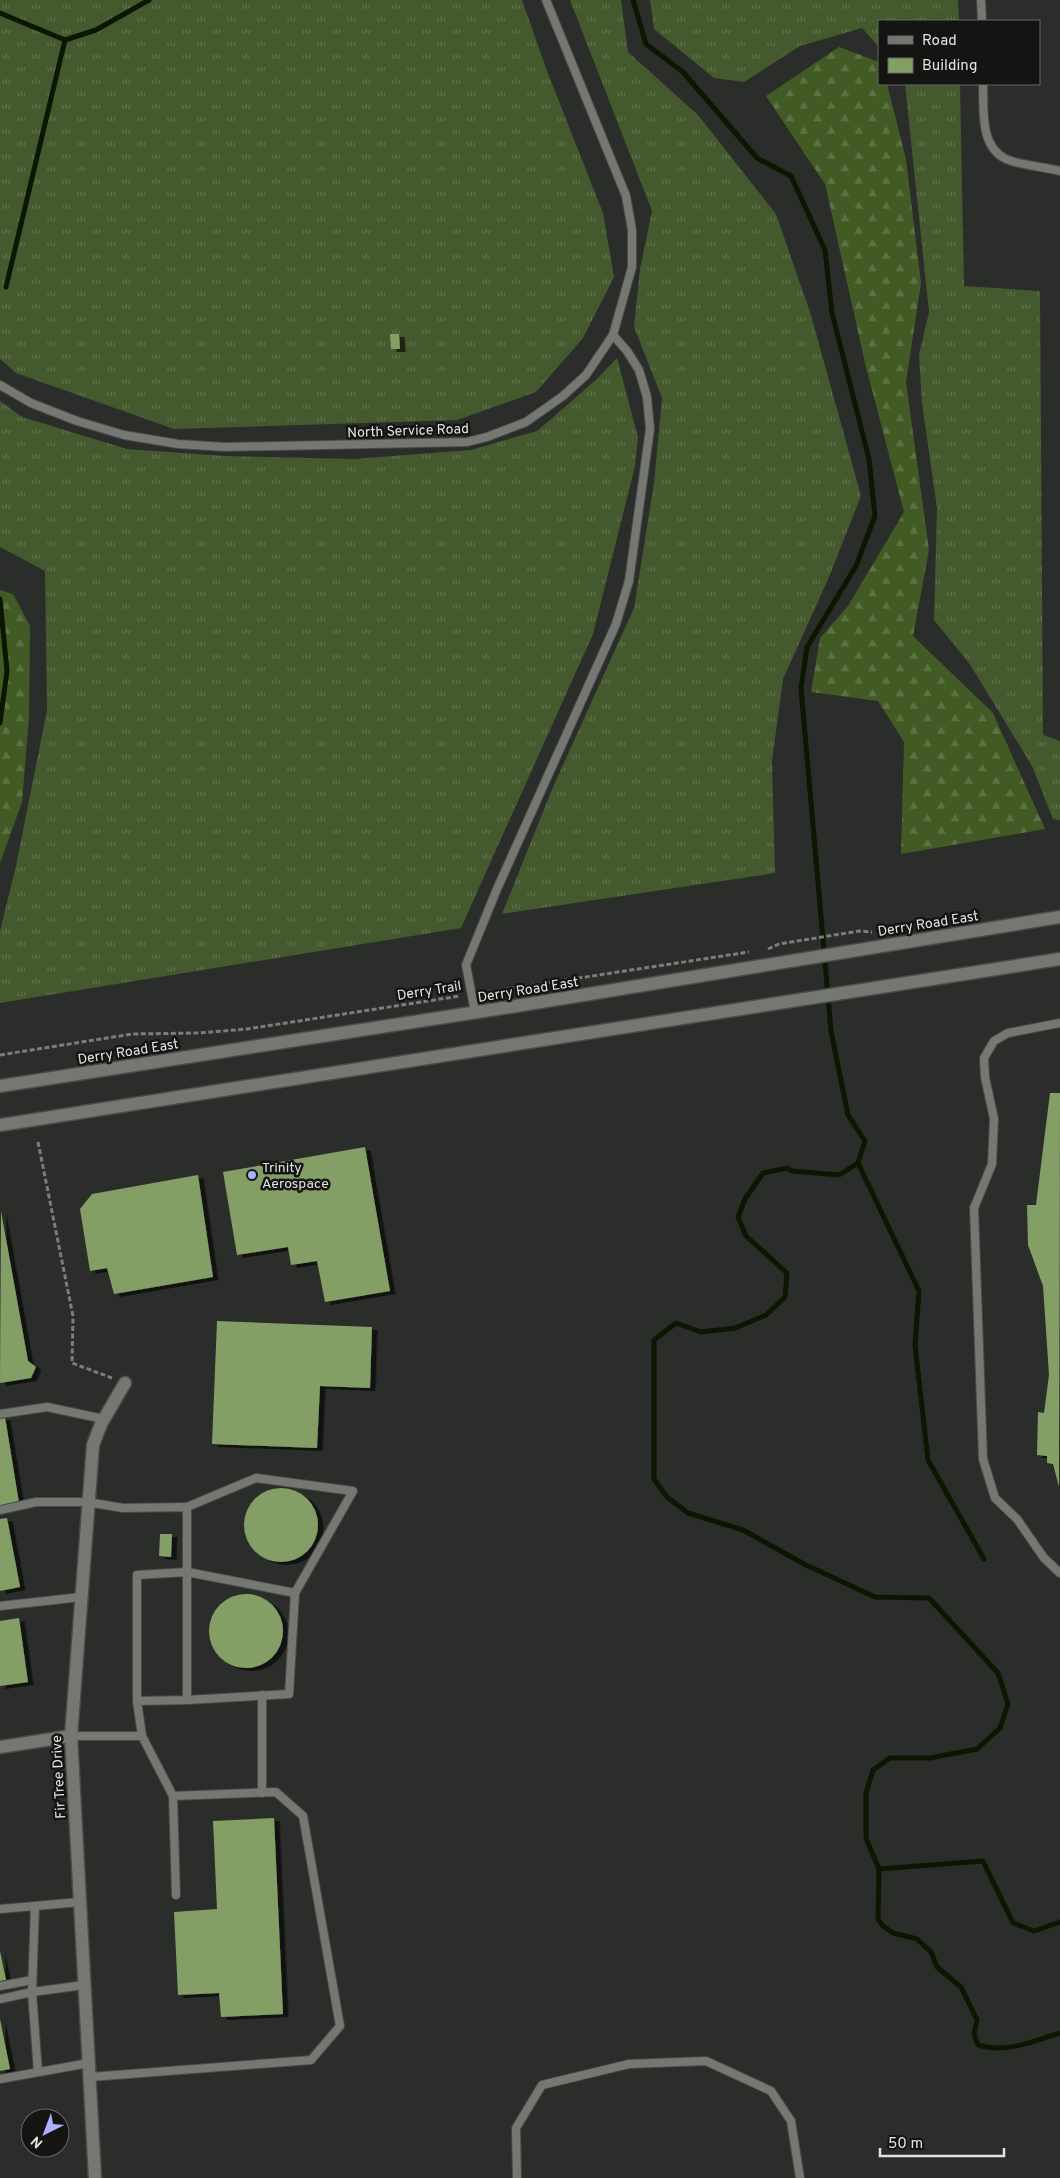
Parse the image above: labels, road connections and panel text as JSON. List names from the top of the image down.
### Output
{
  "streets": {
    "main road": ["Derry Road East", "Fir Tree Drive"],
    "lane": ["North Service Road"],
    "path": ["Derry Trail"]
  },
  "places": ["Trinity Aerospace"],
  "legend": ["Road", "Building"],
  "scale_bar": "50 m",
  "north": "bottom left"
}
